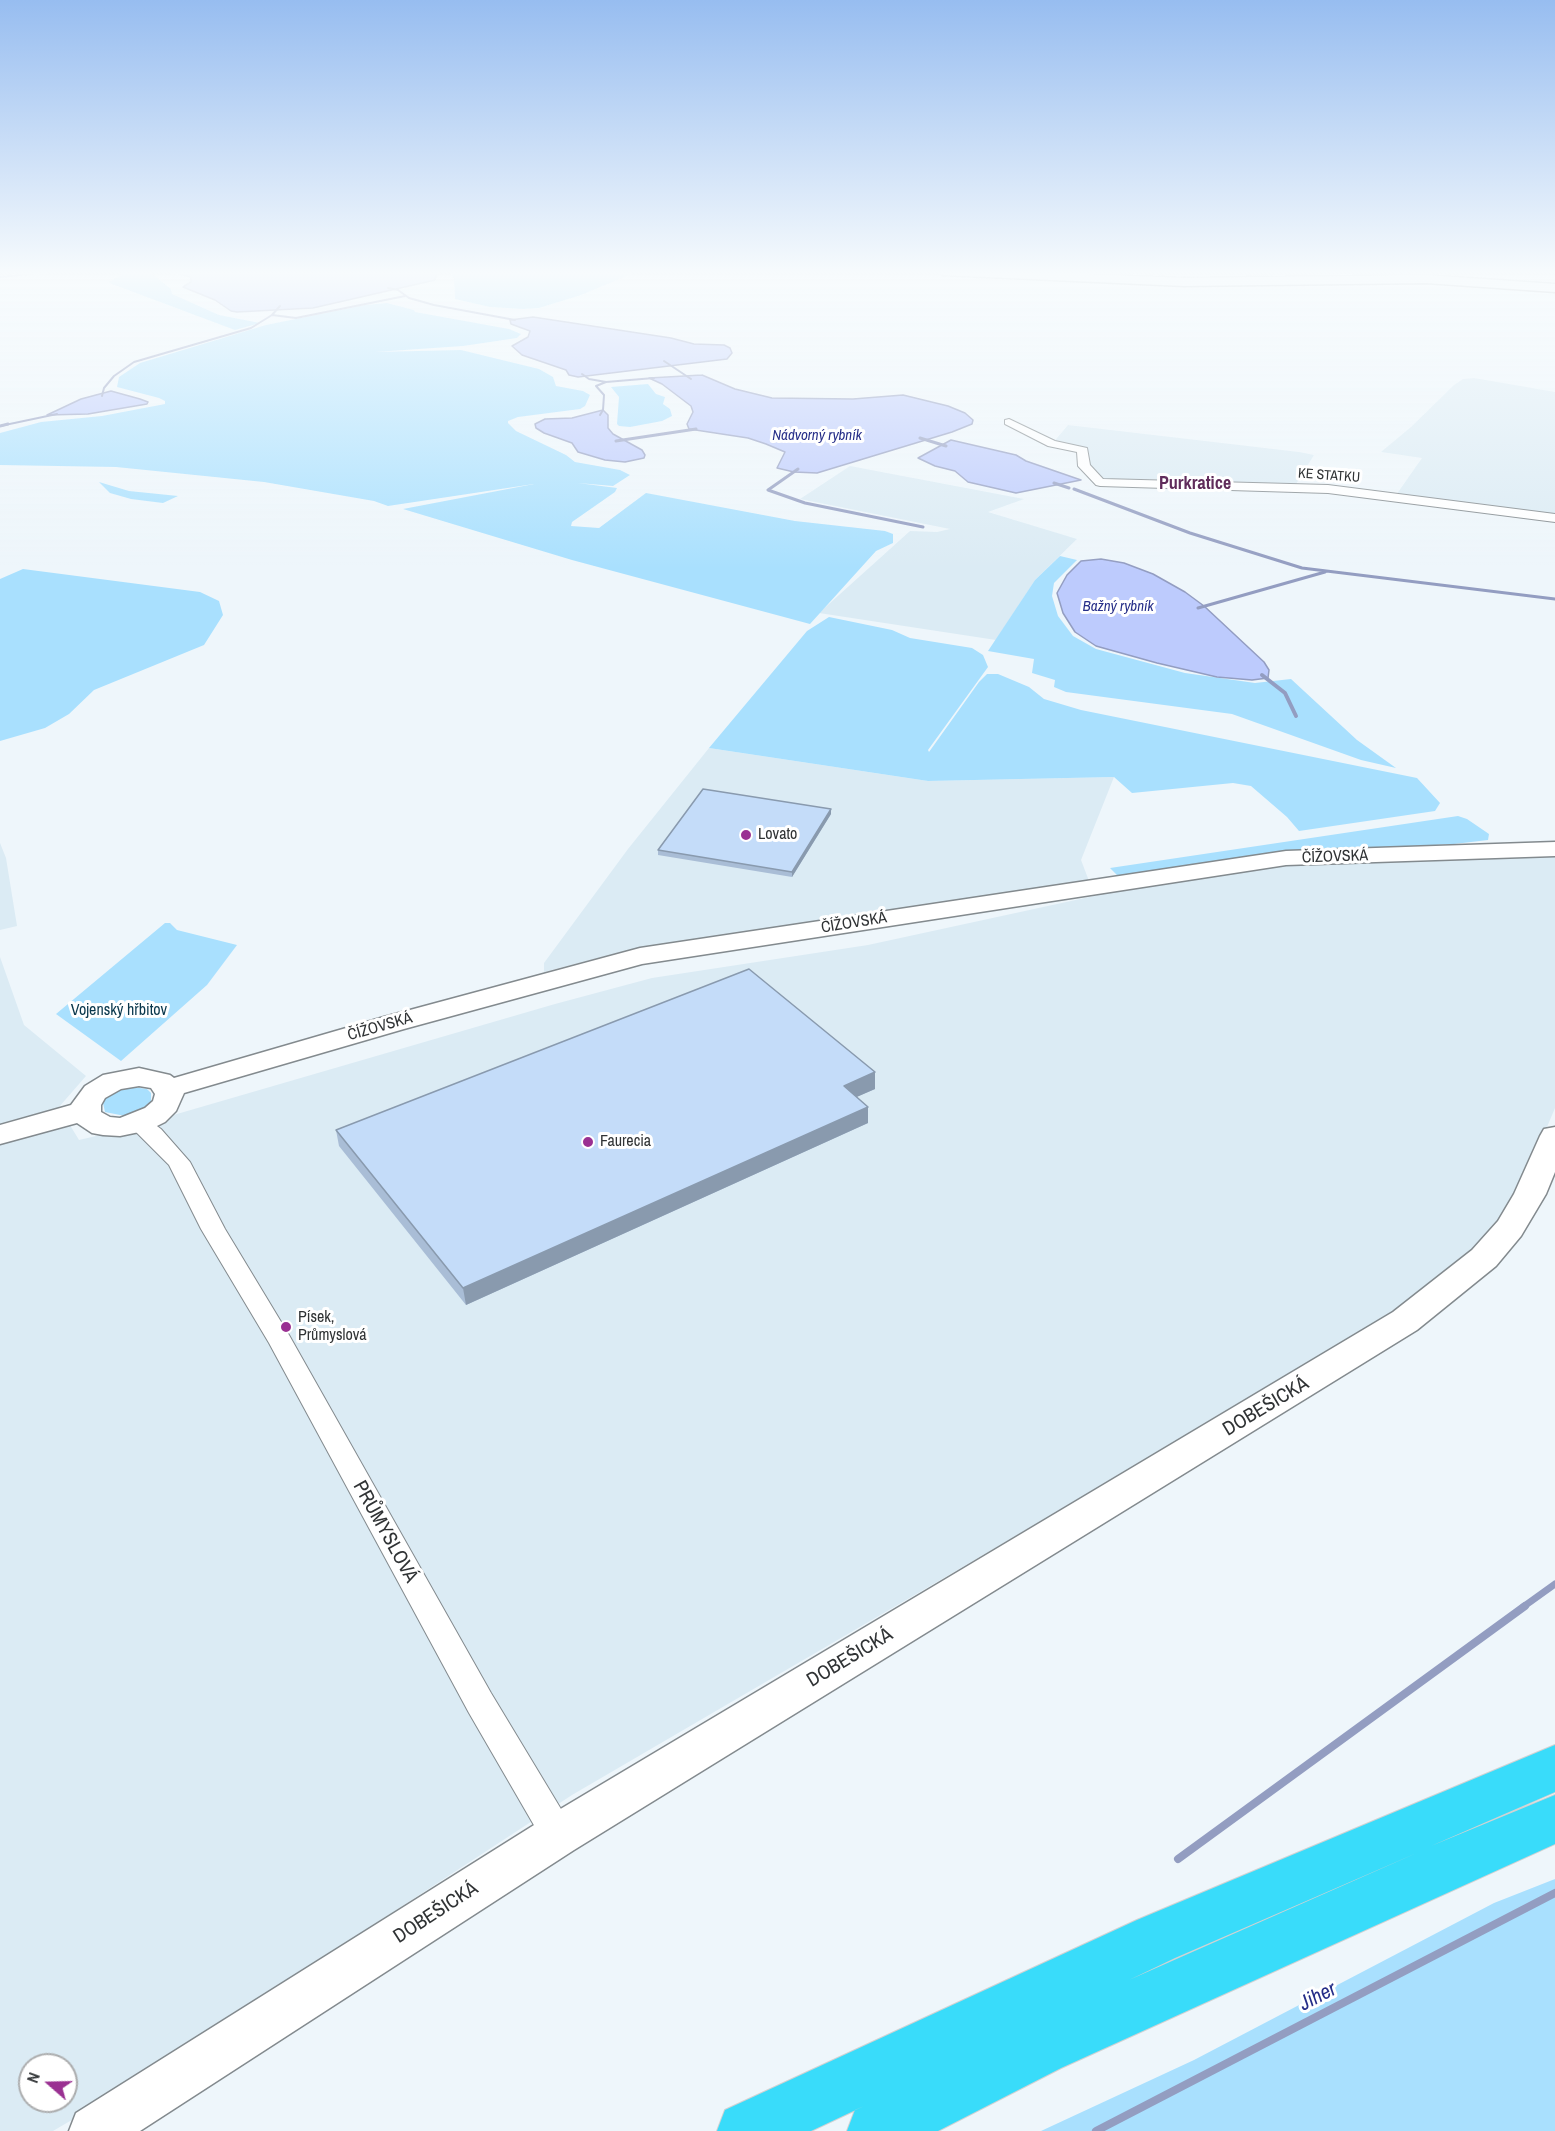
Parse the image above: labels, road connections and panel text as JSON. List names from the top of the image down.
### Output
{
  "streets": {
    "street": [
      "KE STATKU",
      "ČÍŽOVSKÁ",
      "DOBEŠICKÁ",
      "PRŮMYSLOVÁ"
    ]
  },
  "crossings": [
    ["DOBEŠICKÁ", "PRŮMYSLOVÁ"]
  ],
  "districts": ["Purkratice"],
  "water": ["Nádvorný rybník", "Bažný rybník", "Jiher"],
  "parks": ["Vojenský hřbitov"],
  "places": ["Lovato", "Faurecia", "Písek, Průmyslová"],
  "north": "left"
}
